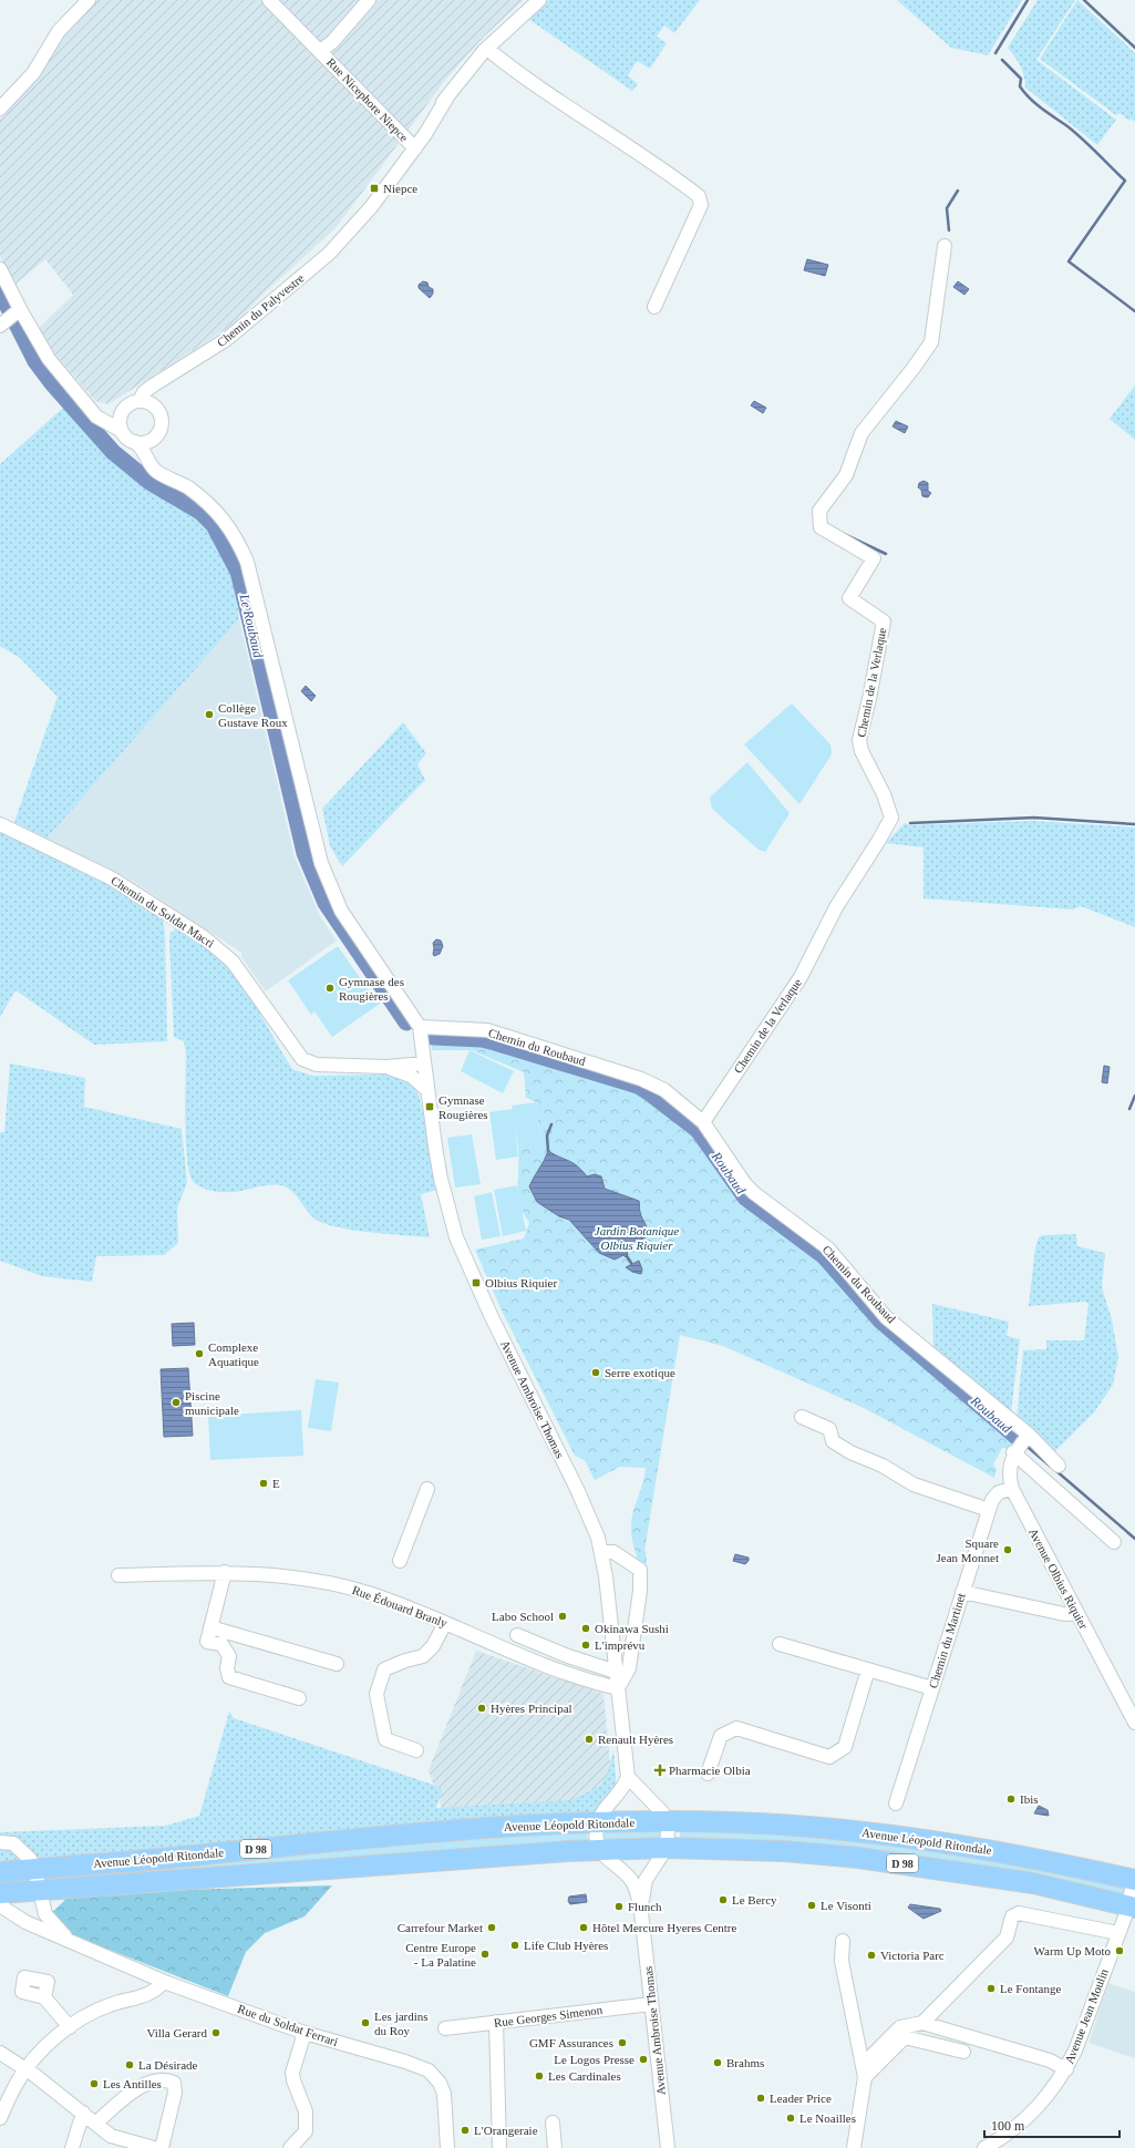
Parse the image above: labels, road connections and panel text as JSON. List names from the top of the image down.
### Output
{
  "streets": {
    "highway": ["Avenue Léopold Ritondale", "D 98"],
    "street": [
      "Rue Nicephore Niepce",
      "Chemin du Palyvestre",
      "Chemin de la Verlaque",
      "Chemin du Soldat Macri",
      "Chemin du Roubaud",
      "Avenue Ambroise Thomas",
      "Avenue Olbius Riquier",
      "Rue Édouard Branly",
      "Chemin du Martinet",
      "Rue Georges Simenon",
      "Avenue Jean Moulin",
      "Rue du Soldat Ferrari"
    ]
  },
  "crossings": [
    ["Rue Nicephore Niepce", "Chemin du Palyvestre"],
    ["Chemin de la Verlaque", "Chemin du Roubaud"],
    ["Chemin du Soldat Macri", "Avenue Ambroise Thomas"],
    ["Chemin du Roubaud", "Avenue Ambroise Thomas"],
    ["Chemin du Roubaud", "Avenue Olbius Riquier"],
    ["Avenue Ambroise Thomas", "Rue Édouard Branly"],
    ["Avenue Ambroise Thomas", "Avenue Léopold Ritondale"],
    ["Avenue Ambroise Thomas", "Rue Georges Simenon"],
    ["Avenue Olbius Riquier", "Chemin du Martinet"],
    ["Avenue Léopold Ritondale", "Avenue Jean Moulin"],
    ["Avenue Léopold Ritondale", "Rue du Soldat Ferrari"]
  ],
  "water": ["Le Roubaud", "Roubaud"],
  "parks": ["Jardin Botanique Olbius Riquier"],
  "places": {
    "transit": ["Niepce", "Gymnase Rougières", "Olbius Riquier"],
    "other": [
      "Collège Gustave Roux",
      "Gymnase des Rougières",
      "Complexe Aquatique",
      "Serre exotique",
      "Piscine municipale",
      "E",
      "Square Jean Monnet",
      "Labo School",
      "Okinawa Sushi",
      "L'imprévu",
      "Hyères Principal",
      "Renault Hyères",
      "Ibis",
      "Le Bercy",
      "Le Visonti",
      "Flunch",
      "Carrefour Market",
      "Hôtel Mercure Hyeres Centre",
      "Life Club Hyères",
      "Warm Up Moto",
      "Centre Europe - La Palatine",
      "Victoria Parc",
      "Le Fontange",
      "Les jardins du Roy",
      "Villa Gerard",
      "GMF Assurances",
      "Le Logos Presse",
      "Brahms",
      "La Désirade",
      "Les Cardinales",
      "Les Antilles",
      "Leader Price",
      "Le Noailles",
      "L'Orangeraie"
    ],
    "health": ["Pharmacie Olbia"]
  },
  "scale_bar": "100 m"
}
